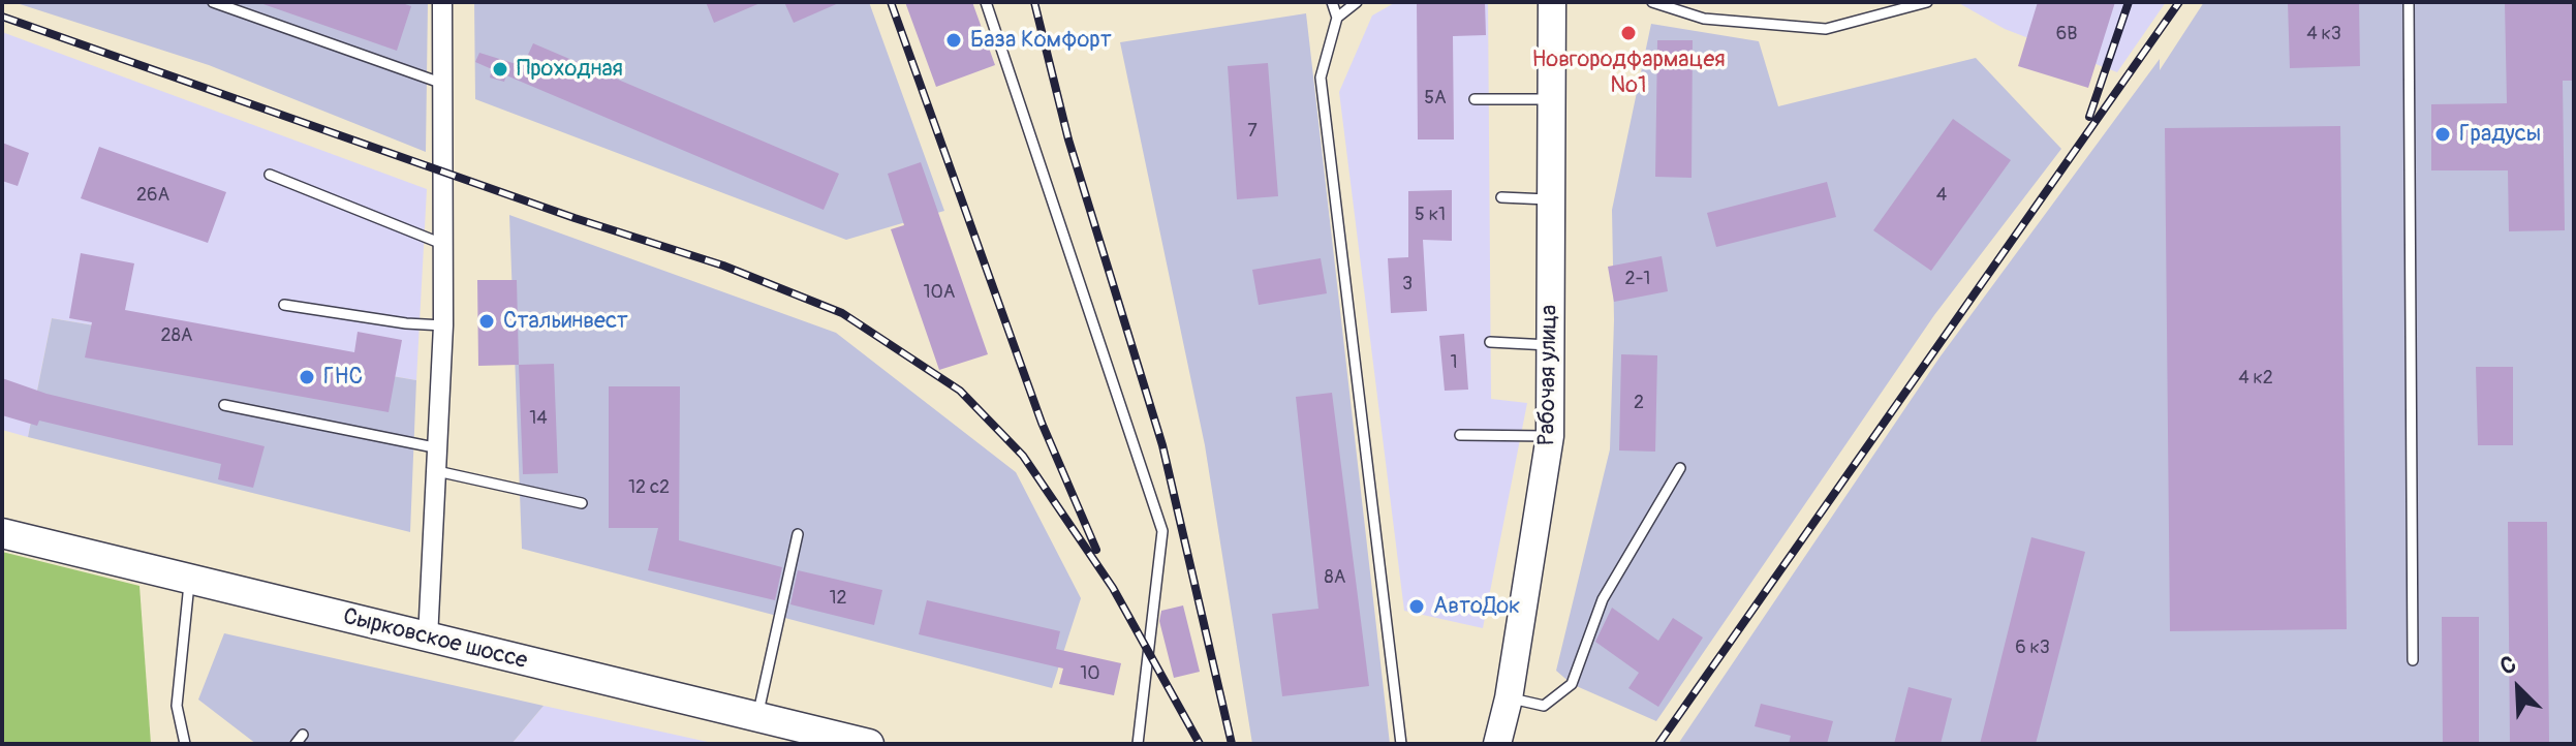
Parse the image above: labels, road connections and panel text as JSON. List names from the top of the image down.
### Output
{
  "streets": {
    "main road": ["Рабочая улица", "Сырковское шоссе"]
  },
  "places": [
    "Новгородфармацея №1",
    "База Комфорт",
    "Проходная",
    "Градусы",
    "Стальинвест",
    "ГНС",
    "АвтоДок"
  ],
  "house_numbers": [
    "6В",
    "4 к3",
    "5А",
    "7",
    "26А",
    "4",
    "5 к1",
    "2-1",
    "3",
    "10А",
    "28А",
    "1",
    "4 к2",
    "2",
    "14",
    "12 с2",
    "8А",
    "12",
    "6 к3",
    "10"
  ],
  "north": "top left"
}
